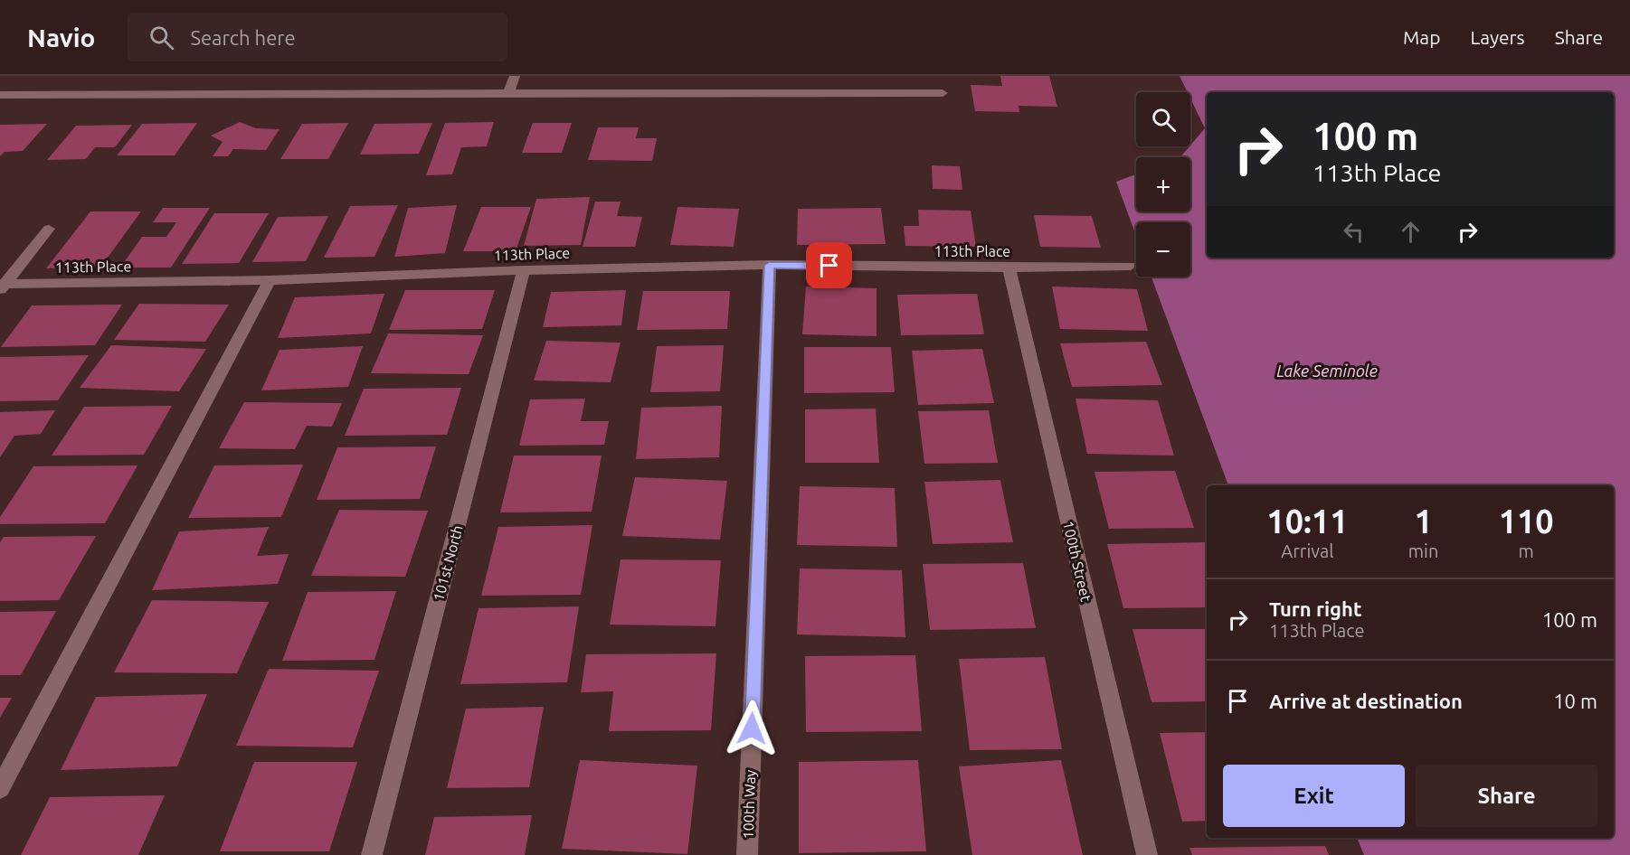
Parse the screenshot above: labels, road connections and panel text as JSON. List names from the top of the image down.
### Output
{
  "streets": {
    "street": [
      "113th Place",
      "100th Street",
      "101st North",
      "100th Way"
    ]
  },
  "crossings": [
    ["113th Place", "100th Street"],
    ["113th Place", "101st North"],
    ["113th Place", "100th Way"]
  ],
  "water": ["Lake Seminole"],
  "page": {
    "header": "Navio",
    "search": "Search here",
    "nav": ["Map", "Layers", "Share"],
    "map_buttons": ["+", "−"],
    "turn": ["100 m", "113th Place"],
    "eta": [
      "10:11",
      "Arrival",
      "1",
      "min",
      "110",
      "m"
    ],
    "list": [
      {
        "name": "Turn right",
        "note": "113th Place",
        "value": "100 m"
      },
      {
        "name": "Arrive at destination",
        "value": "10 m"
      }
    ],
    "buttons": ["Exit", "Share"]
  }
}
